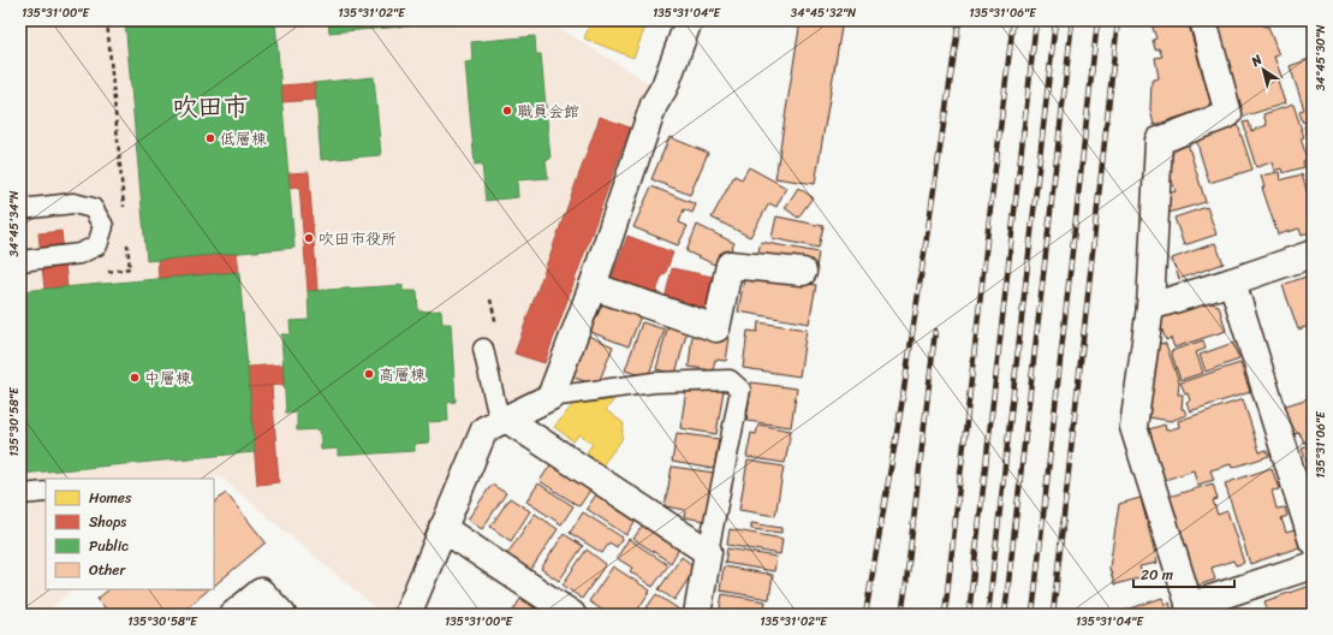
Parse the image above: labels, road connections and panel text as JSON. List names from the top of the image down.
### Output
{
  "districts": ["吹田市"],
  "places": [
    "職員会館",
    "低層棟",
    "吹田市役所",
    "高層棟",
    "中層棟"
  ],
  "legend": [
    "Homes",
    "Shops",
    "Public",
    "Other"
  ],
  "scale_bar": "20 m",
  "north": "top left",
  "coordinates": [
    "135°31'00\"E",
    "135°31'02\"E",
    "135°31'04\"E",
    "34°45'32\"N",
    "135°31'06\"E",
    "34°45'30\"N",
    "34°45'34\"N",
    "135°30'58\"E"
  ]
}
